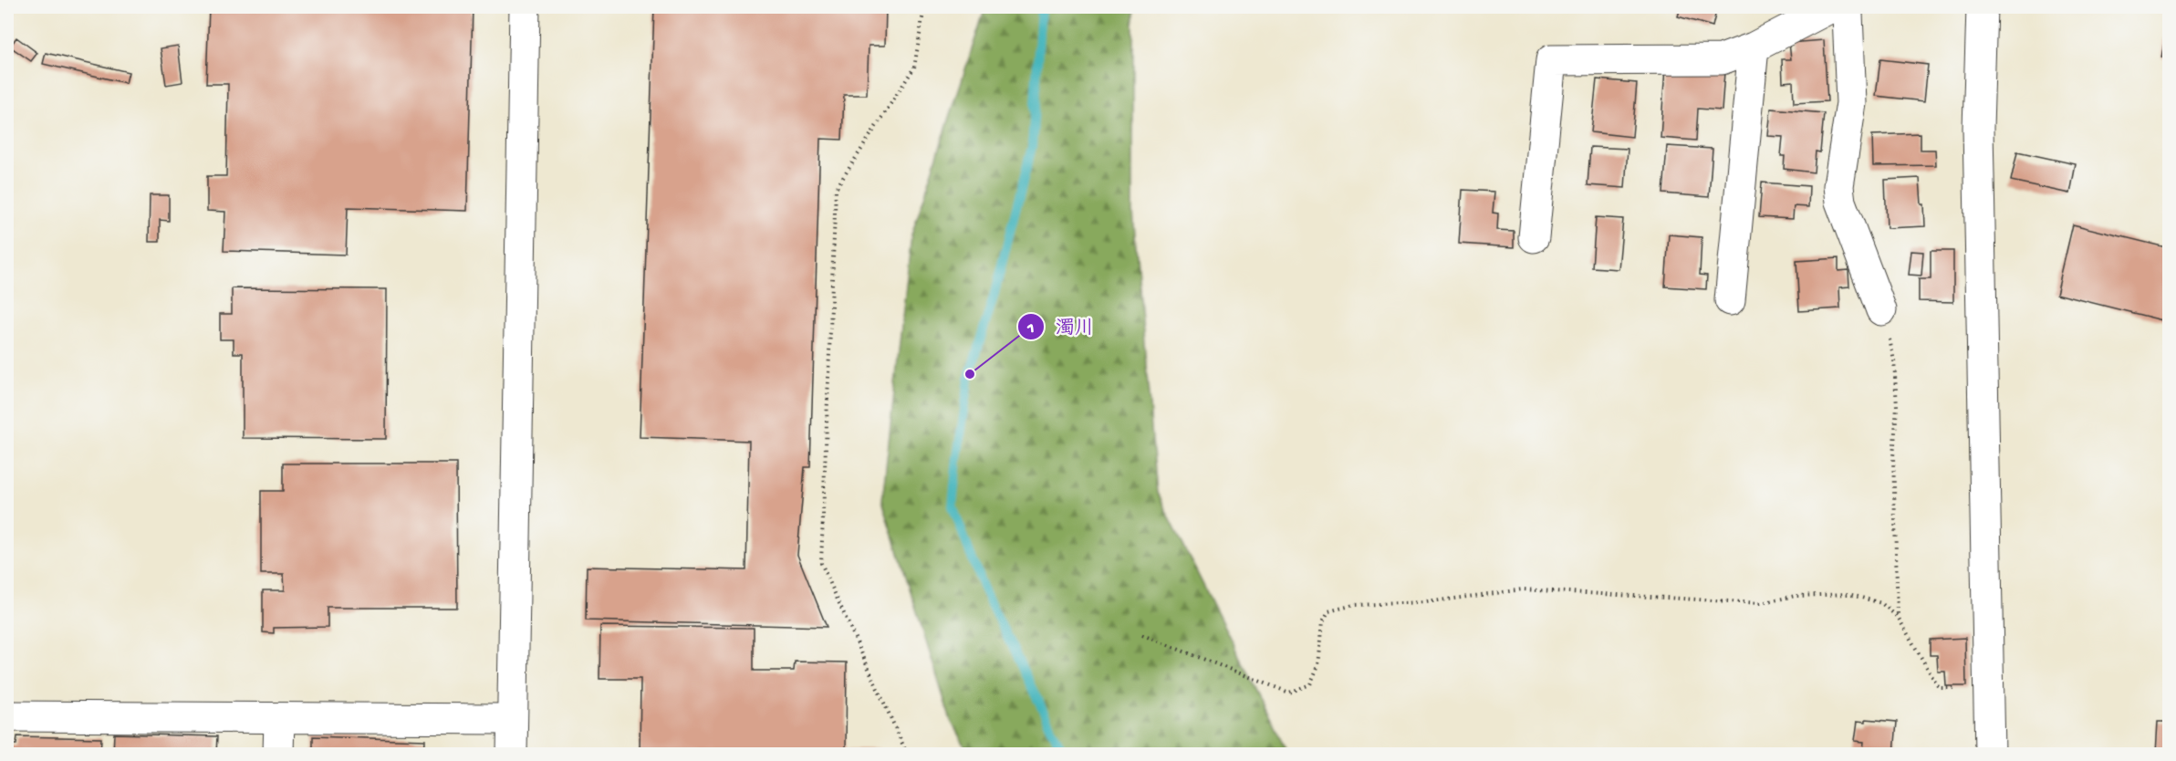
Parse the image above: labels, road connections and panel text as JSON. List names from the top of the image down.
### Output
{
  "places": ["濁川"]
}
